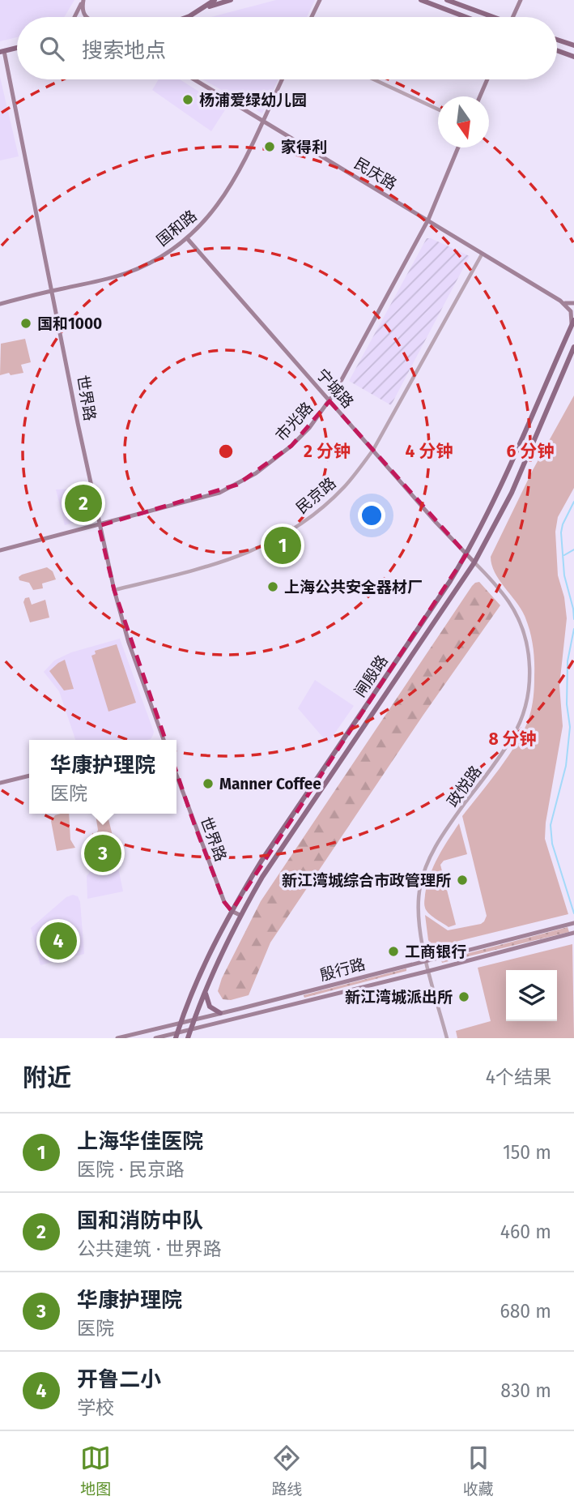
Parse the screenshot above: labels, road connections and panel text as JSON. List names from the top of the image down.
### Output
{
  "streets": {
    "main road": ["闸殷路"],
    "street": [
      "民庆路",
      "国和路",
      "宁城路",
      "世界路",
      "市光路",
      "民京路",
      "政悦路",
      "殷行路"
    ]
  },
  "crossings": [
    ["民庆路", "国和路"],
    ["民庆路", "市光路"],
    ["民庆路", "民京路"],
    ["国和路", "宁城路"],
    ["国和路", "世界路"],
    ["宁城路", "市光路"],
    ["宁城路", "民京路"],
    ["宁城路", "闸殷路"],
    ["宁城路", "政悦路"],
    ["世界路", "市光路"],
    ["世界路", "民京路"],
    ["世界路", "闸殷路"],
    ["闸殷路", "政悦路"],
    ["闸殷路", "殷行路"],
    ["政悦路", "殷行路"]
  ],
  "places": [
    "杨浦爱绿幼儿园",
    "家得利",
    "国和1000",
    "上海公共安全器材厂",
    "Manner Coffee",
    "新江湾城综合市政管理所",
    "工商银行",
    "新江湾城派出所"
  ],
  "north": "bottom",
  "page": {
    "search": "搜索地点",
    "pins": [
      "2",
      "1",
      "3",
      "4"
    ],
    "popup": ["华康护理院", "医院"],
    "heading": ["附近", "4个结果"],
    "list": [
      {
        "mark": "1",
        "name": "上海华佳医院",
        "note": "医院 · 民京路",
        "value": "150 m"
      },
      {
        "mark": "2",
        "name": "国和消防中队",
        "note": "公共建筑 · 世界路",
        "value": "460 m"
      },
      {
        "mark": "3",
        "name": "华康护理院",
        "note": "医院",
        "value": "680 m"
      },
      {
        "mark": "4",
        "name": "开鲁二小",
        "note": "学校",
        "value": "830 m"
      }
    ],
    "nav": ["地图", "路线", "收藏"]
  },
  "rings": [
    "2 分钟",
    "4 分钟",
    "6 分钟",
    "8 分钟"
  ]
}
